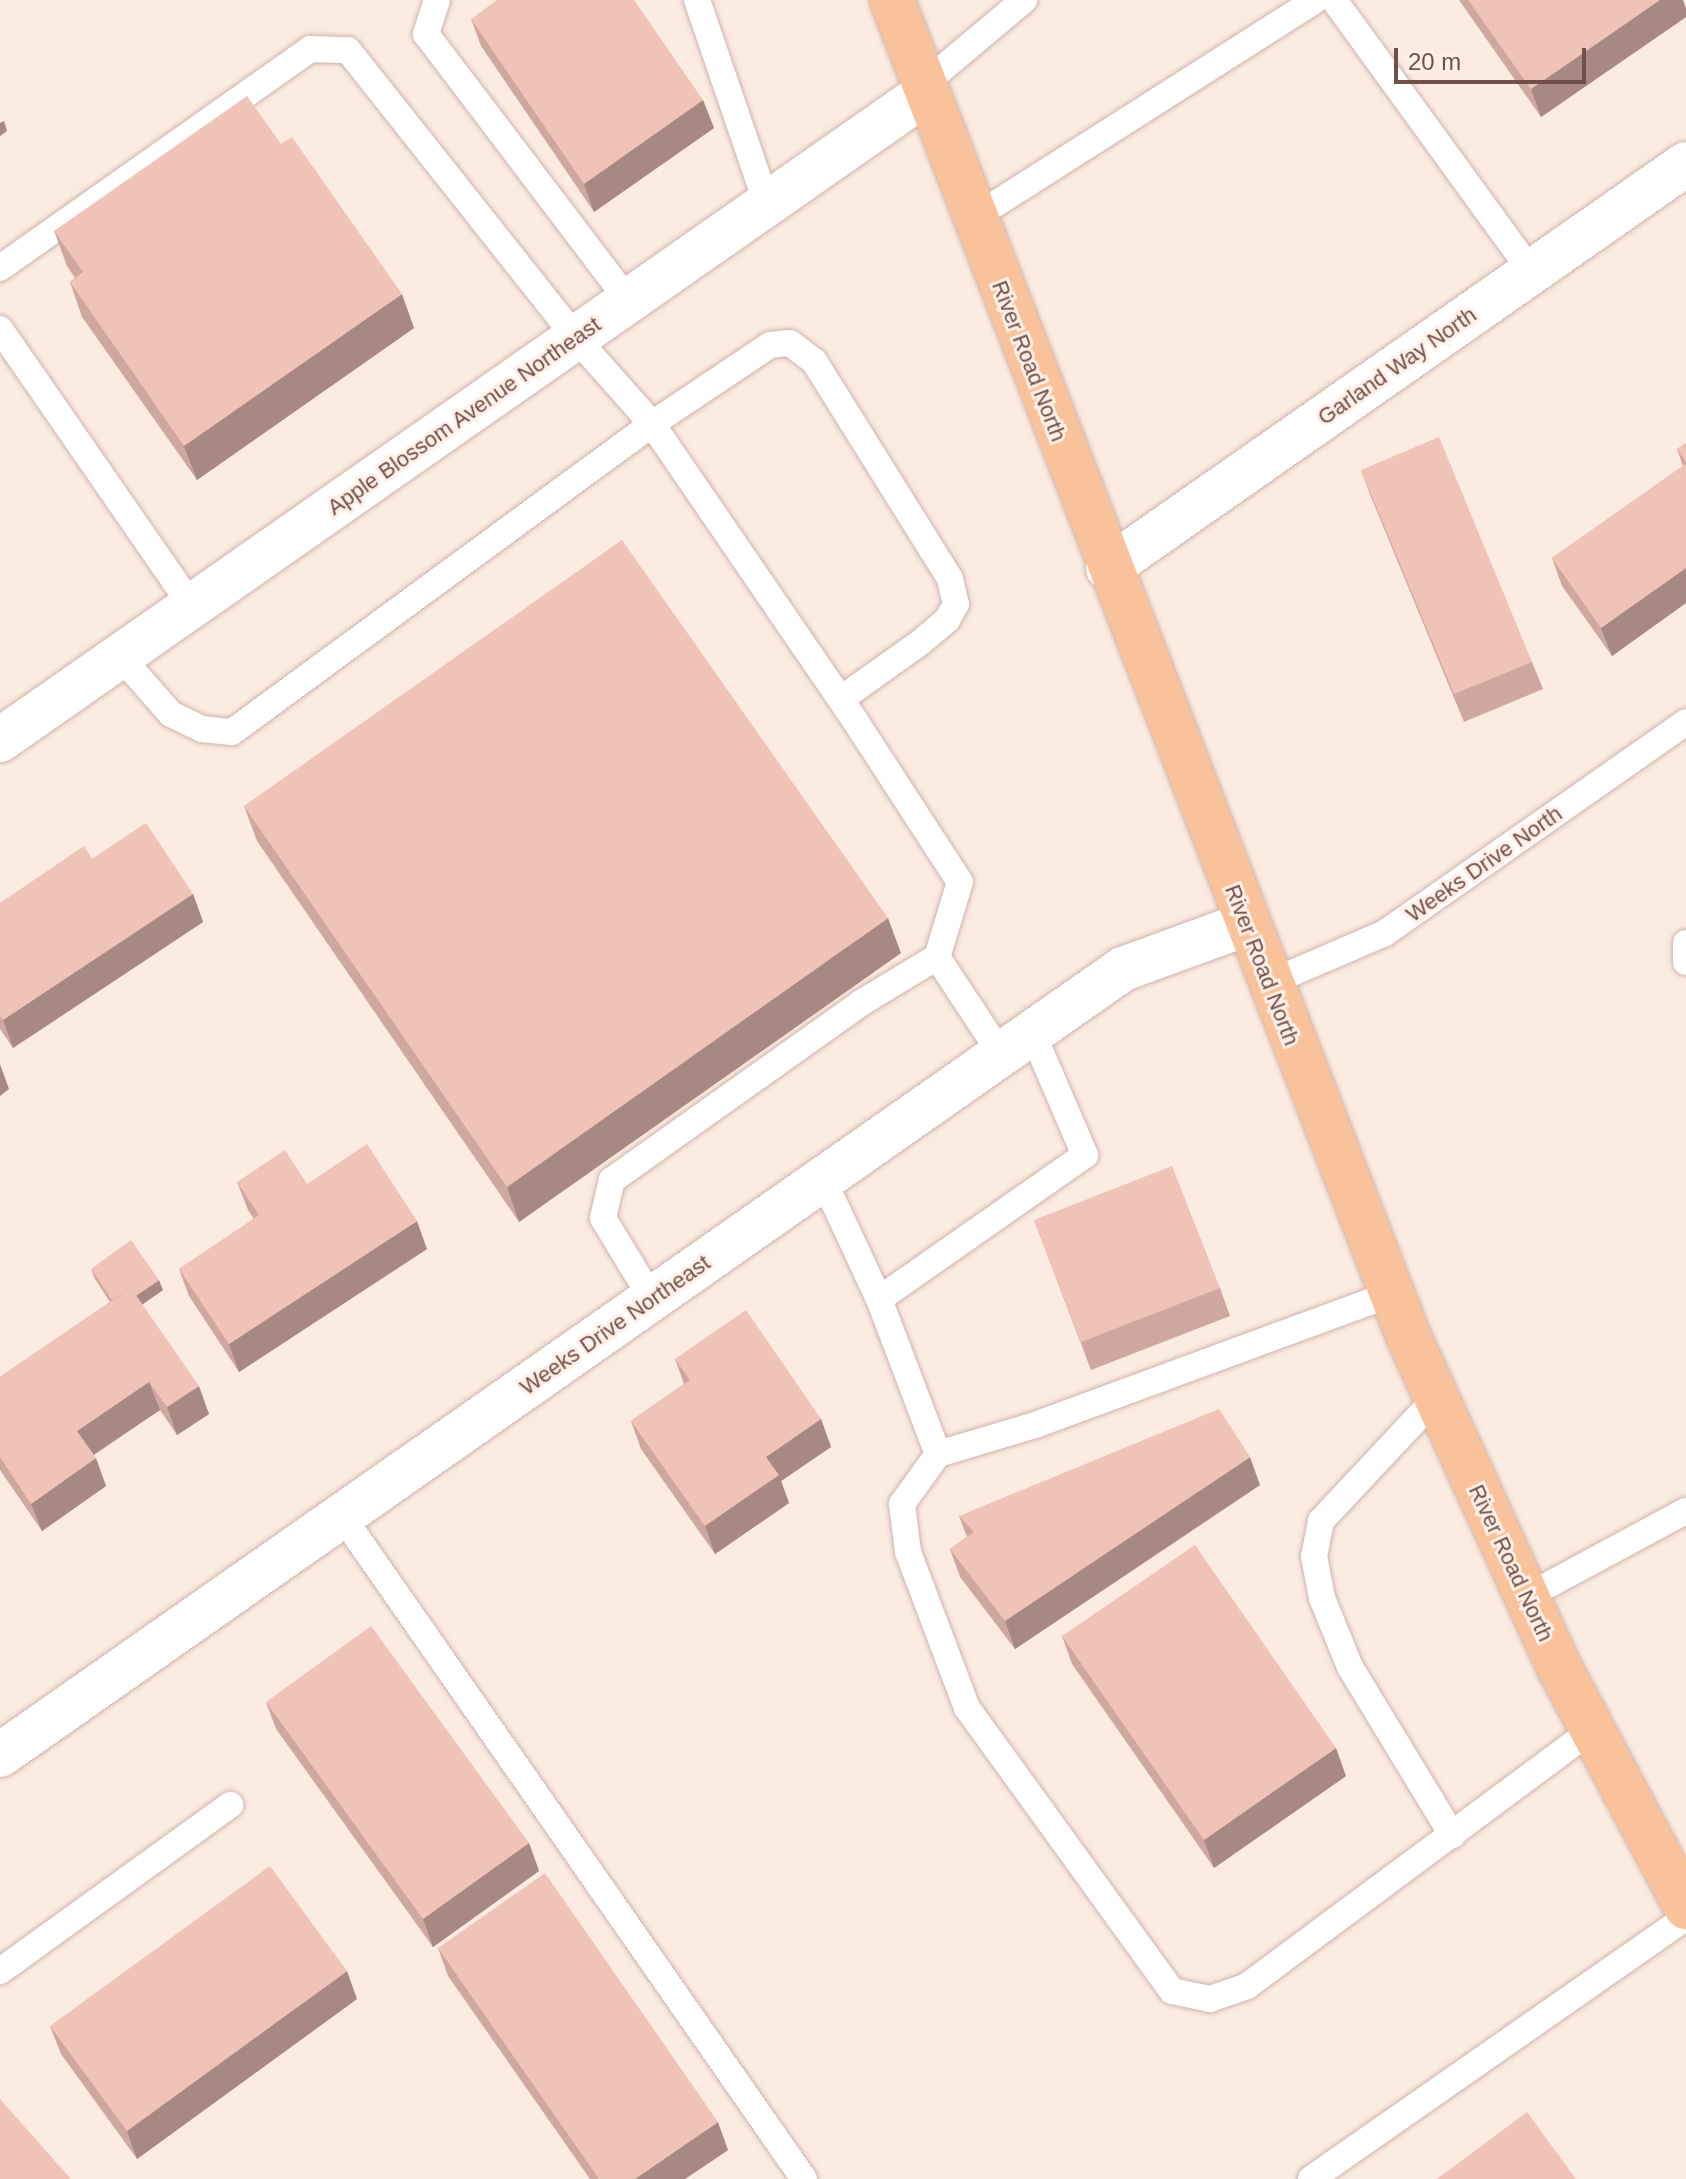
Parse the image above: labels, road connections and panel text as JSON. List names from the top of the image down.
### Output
{
  "streets": {
    "main road": ["River Road North"],
    "street": ["Garland Way North", "Apple Blossom Avenue Northeast", "Weeks Drive Northeast"],
    "lane": ["Weeks Drive North"]
  },
  "crossings": [
    ["River Road North", "Garland Way North"],
    ["River Road North", "Apple Blossom Avenue Northeast"],
    ["River Road North", "Weeks Drive North"],
    ["River Road North", "Weeks Drive Northeast"]
  ],
  "scale_bar": "20 m"
}
